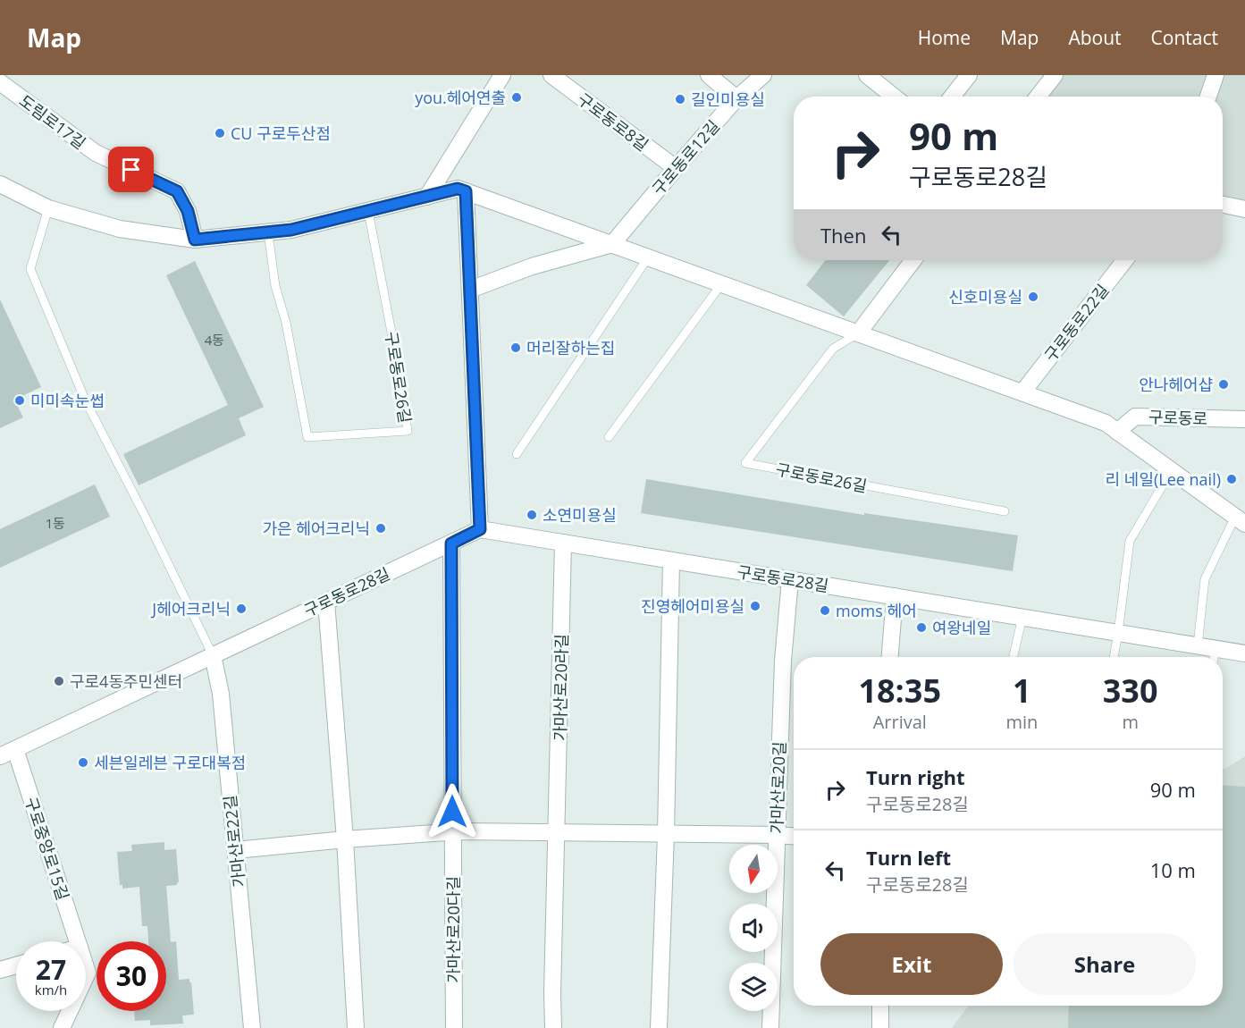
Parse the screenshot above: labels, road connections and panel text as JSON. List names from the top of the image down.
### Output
{
  "streets": {
    "street": [
      "도림로17길",
      "구로동로8길",
      "구로동로12길",
      "구로동로22길",
      "구로동로",
      "구로동로28길",
      "가마산로20라길",
      "가마산로20길",
      "가마산로22길",
      "구로중앙로15길",
      "가마산로20다길"
    ],
    "lane": ["구로동로26길"]
  },
  "crossings": [
    ["구로동로8길", "구로동로12길"],
    ["구로동로28길", "가마산로20라길"],
    ["구로동로28길", "가마산로20길"],
    ["구로동로28길", "가마산로22길"],
    ["구로동로28길", "구로중앙로15길"]
  ],
  "places": [
    "you.헤어연출",
    "길인미용실",
    "CU 구로두산점",
    "신호미용실",
    "머리잘하는집",
    "안나헤어샵",
    "미미속눈썹",
    "리 네일(Lee nail)",
    "소연미용실",
    "가은 헤어크리닉",
    "진영헤어미용실",
    "J헤어크리닉",
    "moms 헤어",
    "여왕네일",
    "구로4동주민센터",
    "세븐일레븐 구로대복점"
  ],
  "house_numbers": ["4동", "1동"],
  "north": "bottom",
  "page": {
    "header": "Map",
    "nav": [
      "Home",
      "Map",
      "About",
      "Contact"
    ],
    "turn": ["90 m", "구로동로28길"],
    "then": "Then",
    "eta": [
      "18:35",
      "Arrival",
      "1",
      "min",
      "330",
      "m"
    ],
    "list": [
      {
        "name": "Turn right",
        "note": "구로동로28길",
        "value": "90 m"
      },
      {
        "name": "Turn left",
        "note": "구로동로28길",
        "value": "10 m"
      }
    ],
    "buttons": ["Exit", "Share"],
    "speed": "27 km/h",
    "limit": "30"
  }
}
